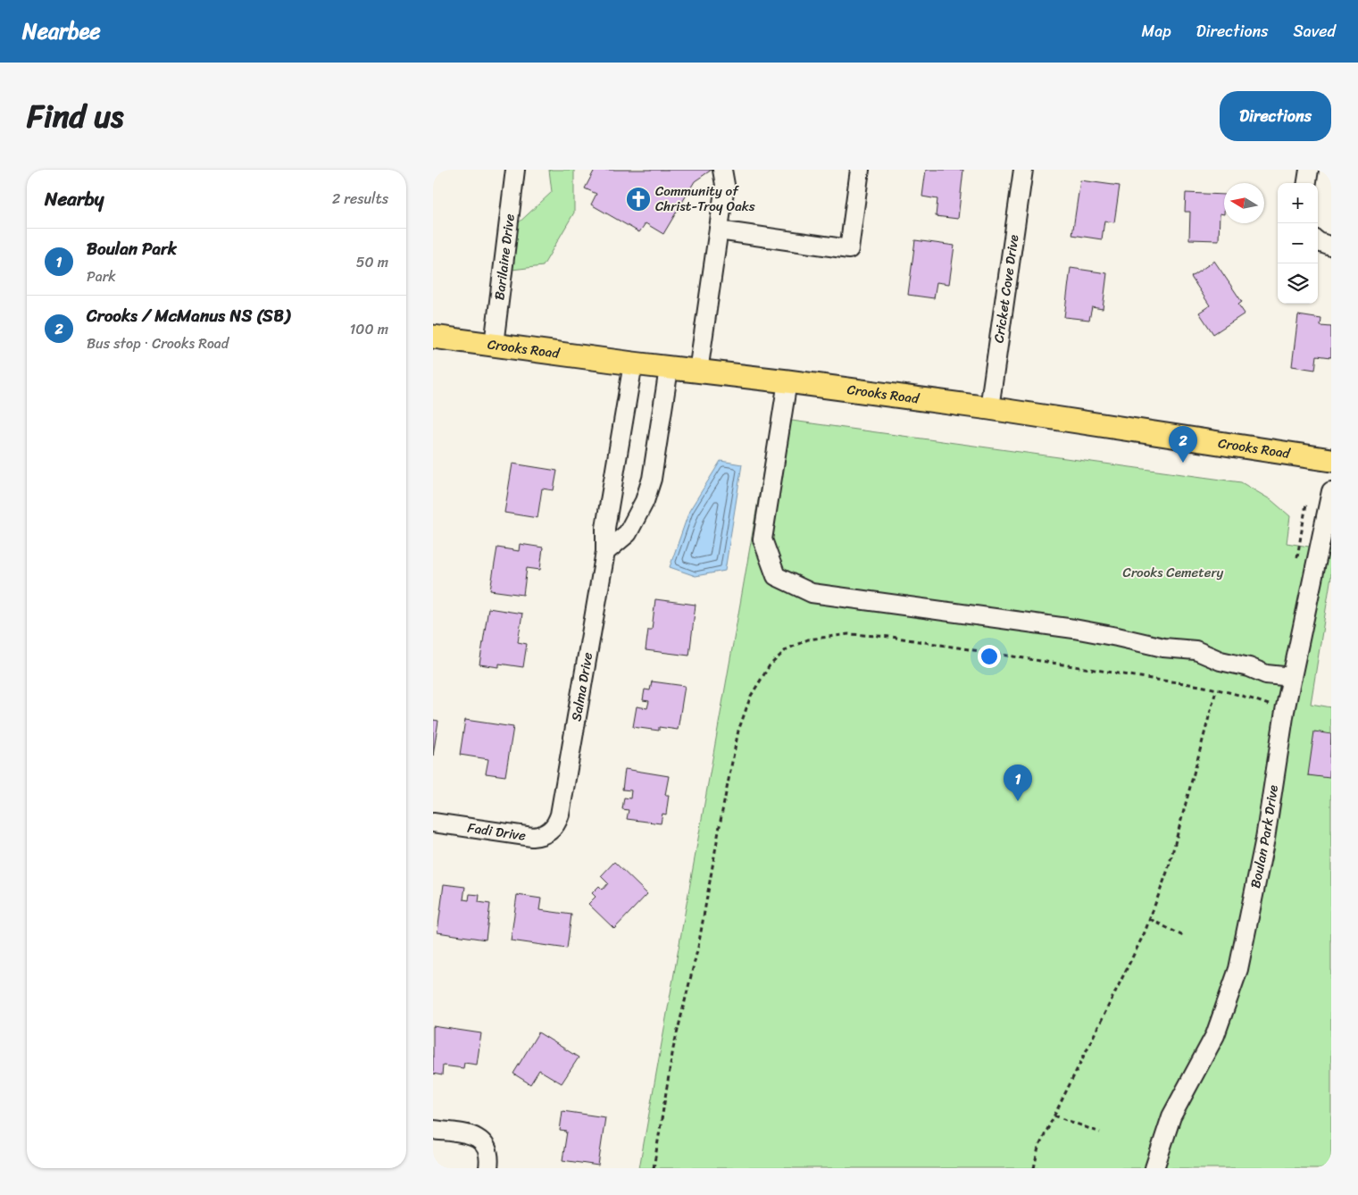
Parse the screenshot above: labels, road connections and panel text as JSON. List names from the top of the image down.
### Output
{
  "streets": {
    "main road": ["Crooks Road"],
    "street": [
      "Barilaine Drive",
      "Cricket Cove Drive",
      "Salma Drive",
      "Fadi Drive",
      "Boulan Park Drive"
    ]
  },
  "crossings": [
    ["Barilaine Drive", "Crooks Road"],
    ["Cricket Cove Drive", "Crooks Road"],
    ["Crooks Road", "Salma Drive"],
    ["Salma Drive", "Fadi Drive"]
  ],
  "parks": ["Crooks Cemetery"],
  "places": {
    "church": ["Community of Christ-Troy Oaks"]
  },
  "north": "left",
  "page": {
    "header": "Nearbee",
    "nav": ["Map", "Directions", "Saved"],
    "title": "Find us",
    "buttons": "Directions",
    "heading": ["Nearby", "2 results"],
    "map_buttons": ["+", "−"],
    "list": [
      {
        "mark": "1",
        "name": "Boulan Park",
        "note": "Park",
        "value": "50 m"
      },
      {
        "mark": "2",
        "name": "Crooks / McManus NS (SB)",
        "note": "Bus stop · Crooks Road",
        "value": "100 m"
      }
    ],
    "pins": ["2", "1"]
  }
}
